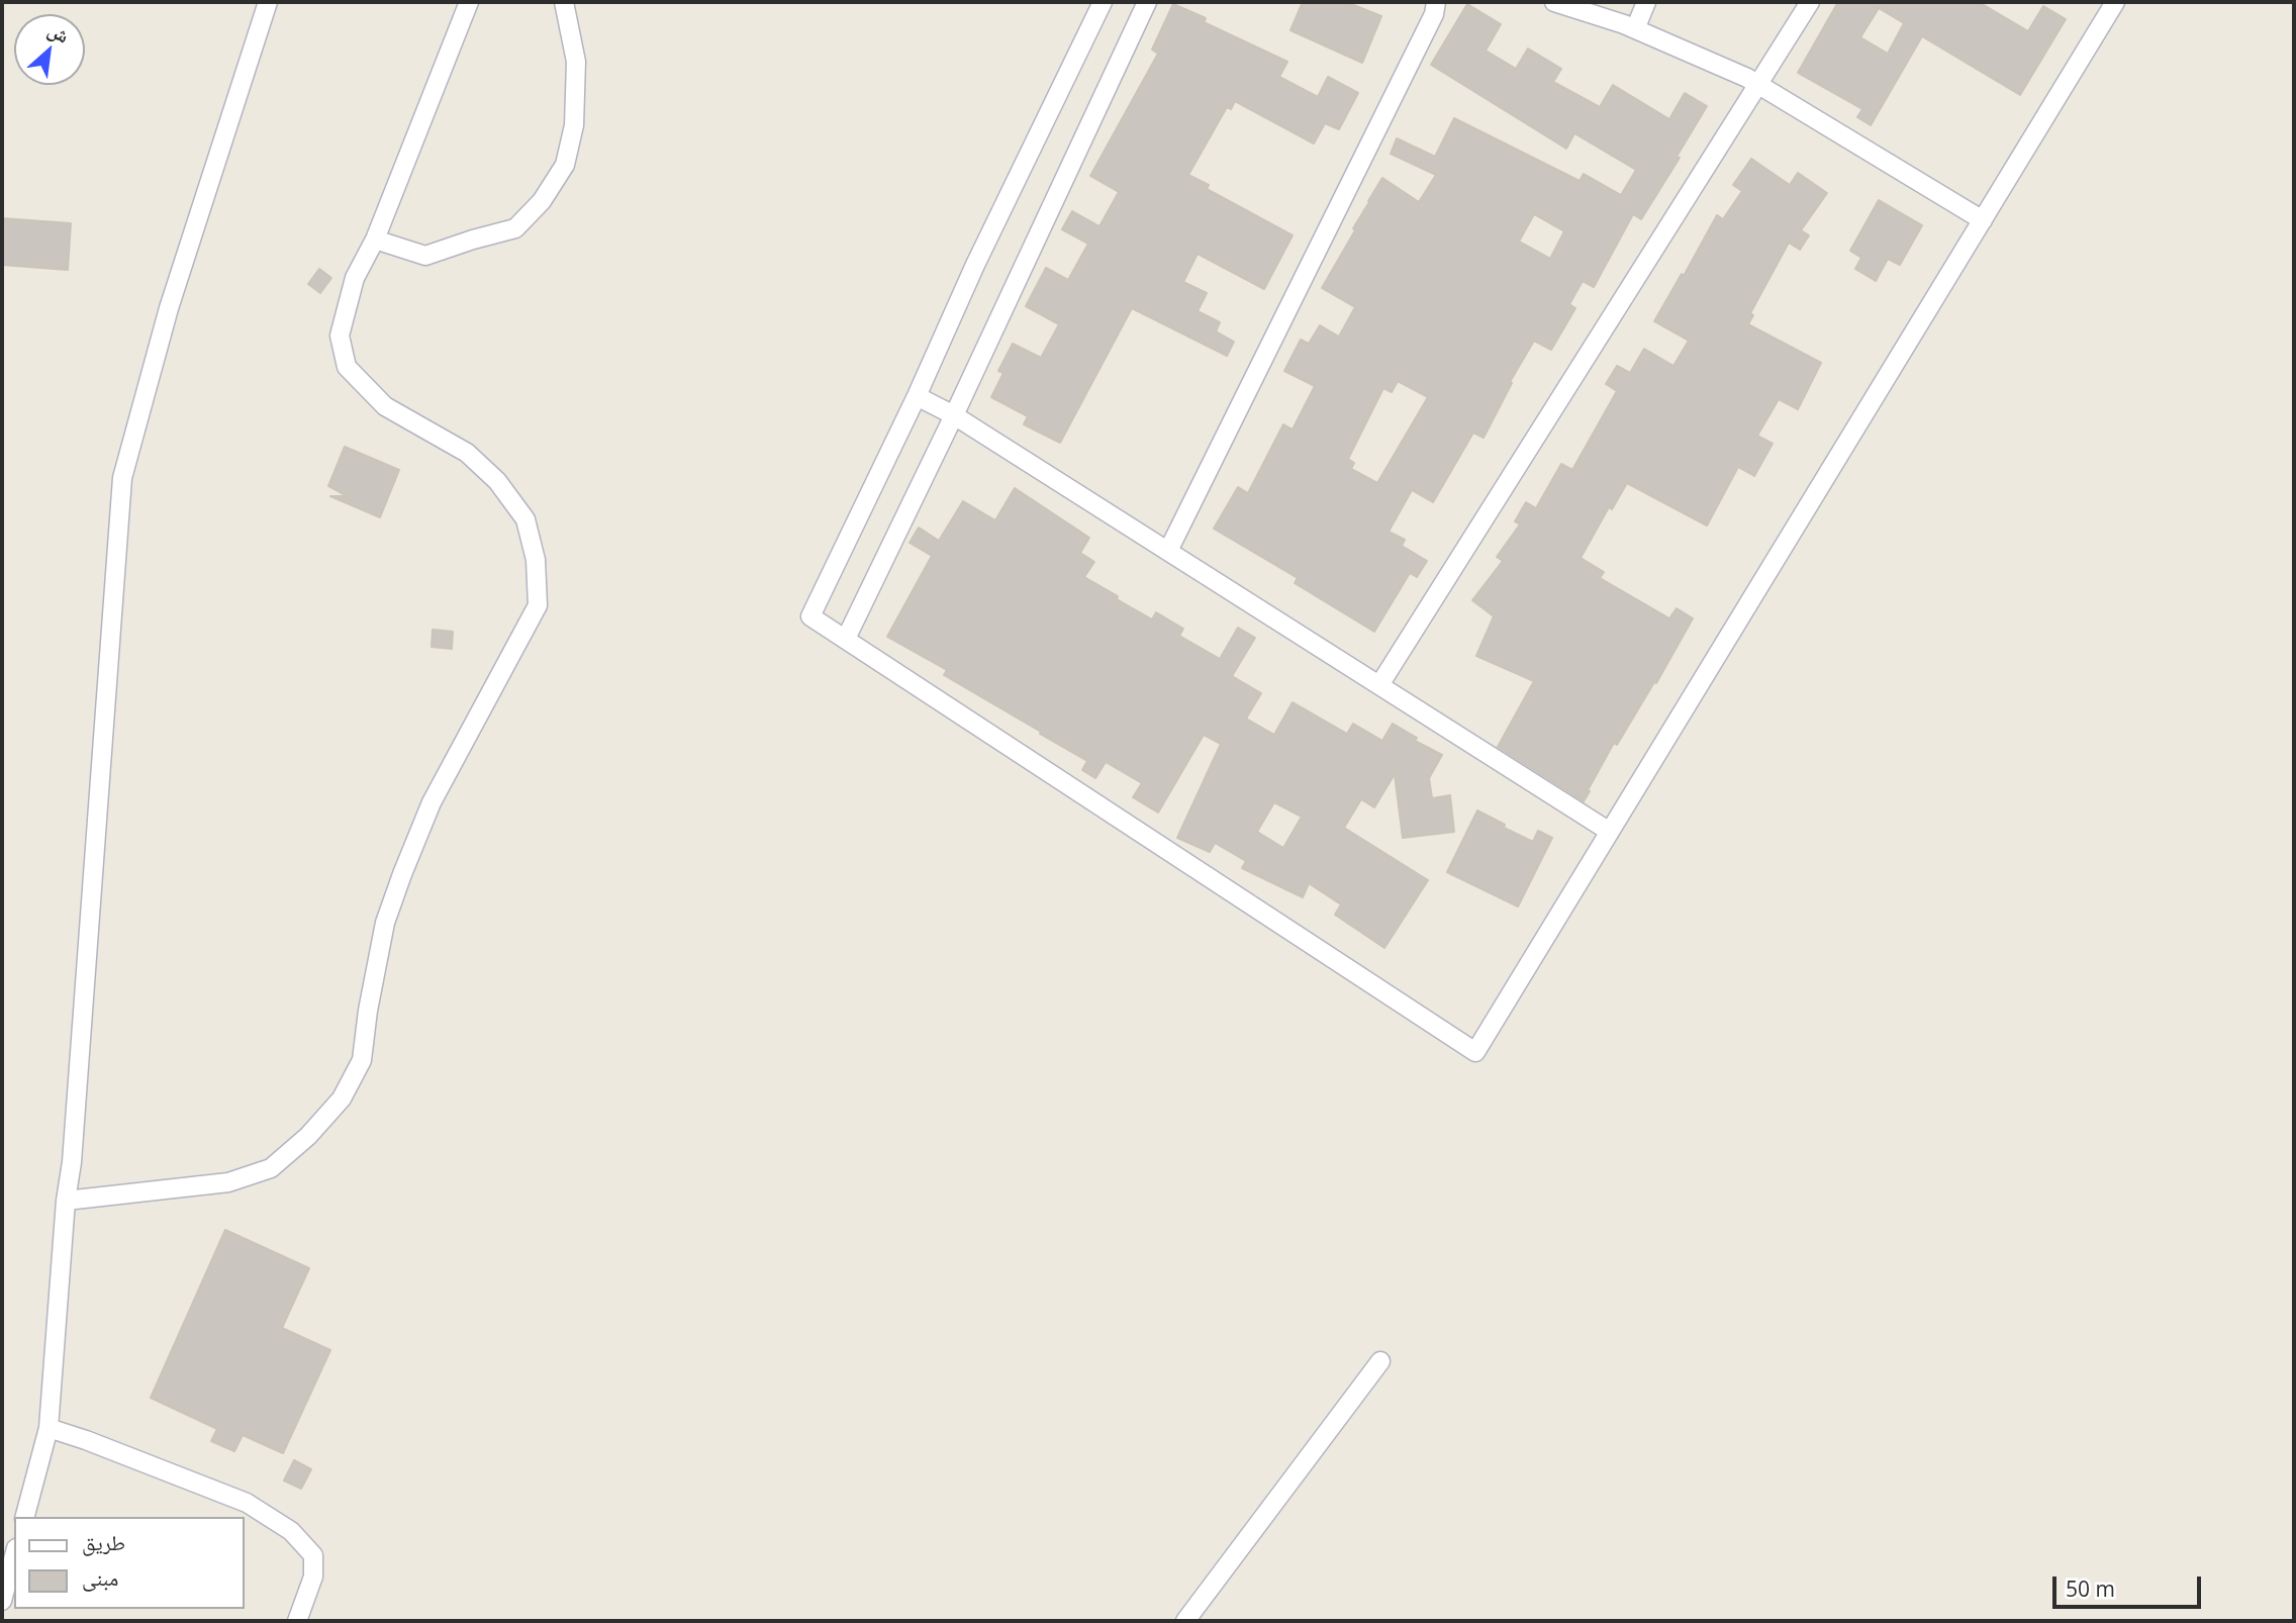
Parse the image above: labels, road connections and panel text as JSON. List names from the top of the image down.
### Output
{
  "legend": ["طريق", "مبنى"],
  "scale_bar": "50 m",
  "north": "top right"
}
